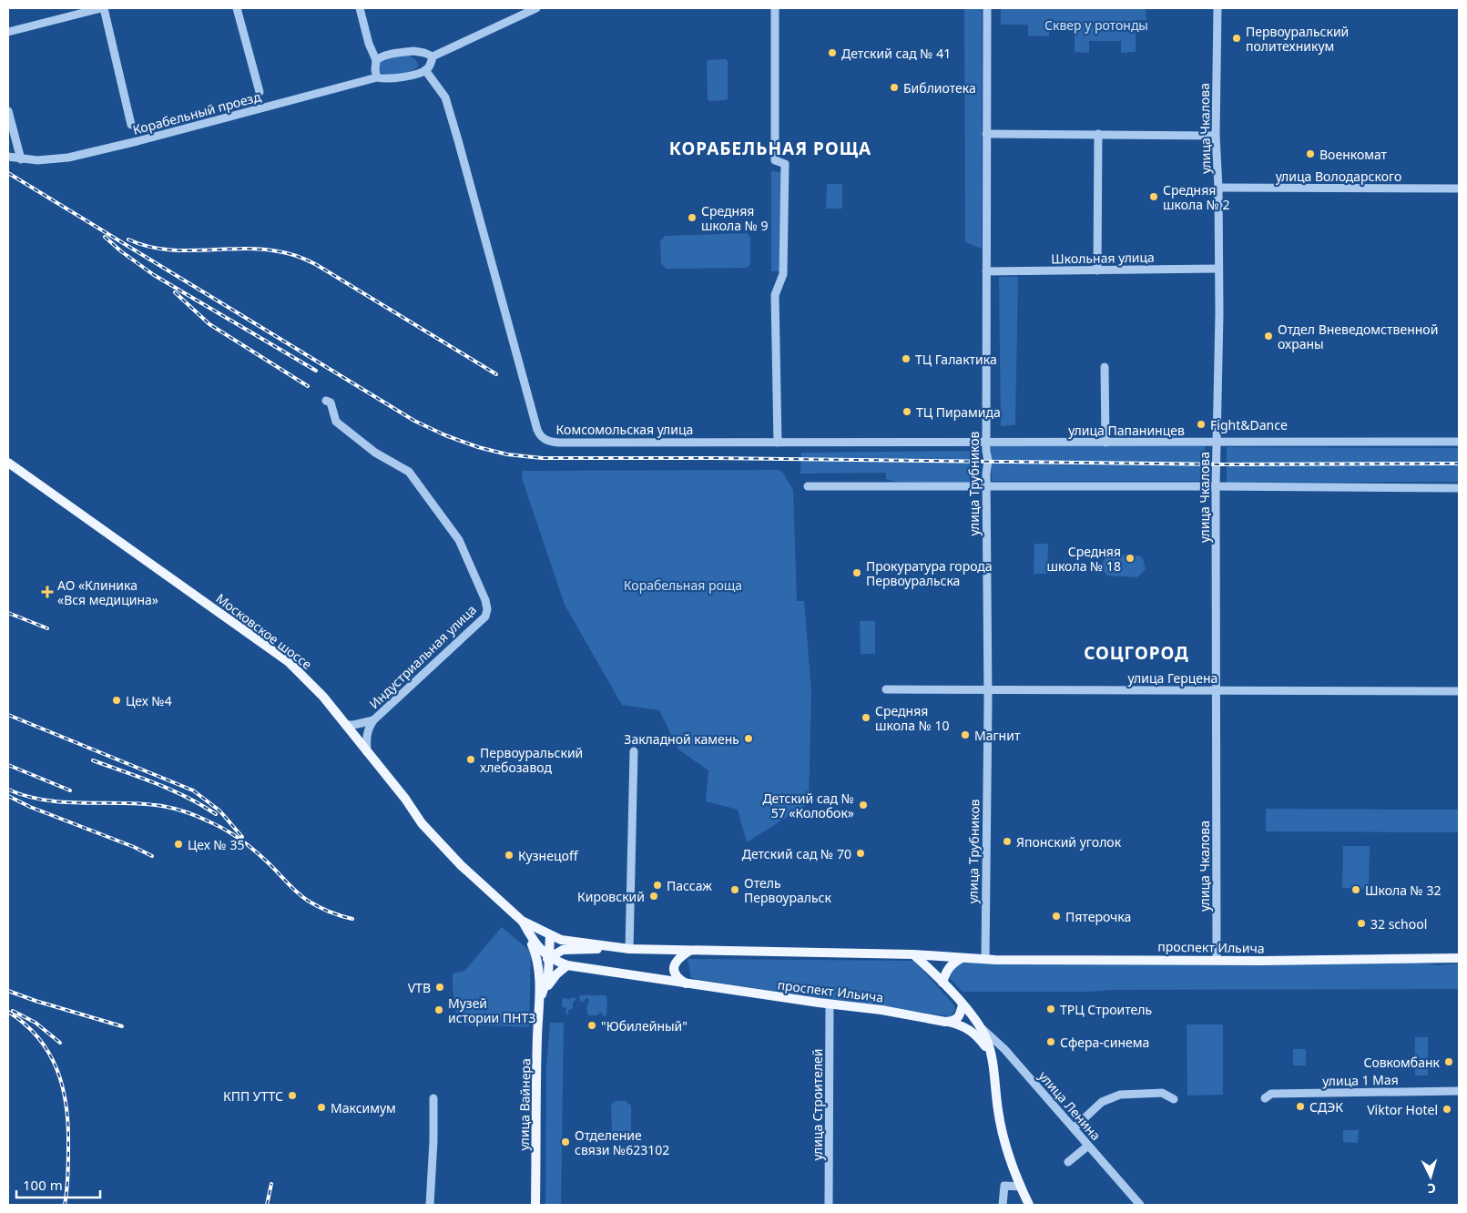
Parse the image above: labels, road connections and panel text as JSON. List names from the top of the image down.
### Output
{
  "streets": {
    "main road": [
      "Московское шоссе",
      "проспект Ильича",
      "улица Вайнера",
      "улица Ленина"
    ],
    "street": [
      "Корабельный проезд",
      "улица Чкалова",
      "улица Володарского",
      "Школьная улица",
      "Комсомольская улица",
      "улица Папанинцев",
      "улица Трубников",
      "Индустриальная улица",
      "улица Герцена",
      "улица 1 Мая",
      "улица Строителей"
    ]
  },
  "crossings": [
    ["Корабельный проезд", "Комсомольская улица"],
    ["улица Чкалова", "улица Володарского"],
    ["улица Чкалова", "Школьная улица"],
    ["улица Чкалова", "улица Папанинцев"],
    ["улица Чкалова", "улица Герцена"],
    ["улица Чкалова", "проспект Ильича"],
    ["Школьная улица", "улица Трубников"],
    ["Комсомольская улица", "улица Папанинцев"],
    ["Комсомольская улица", "улица Трубников"],
    ["улица Папанинцев", "улица Трубников"],
    ["улица Трубников", "улица Герцена"],
    ["улица Трубников", "проспект Ильича"],
    ["Московское шоссе", "проспект Ильича"],
    ["Московское шоссе", "улица Вайнера"],
    ["проспект Ильича", "улица Вайнера"],
    ["проспект Ильича", "улица Строителей"],
    ["проспект Ильича", "улица Ленина"]
  ],
  "districts": ["КОРАБЕЛЬНАЯ РОЩА", "СОЦГОРОД"],
  "parks": ["Сквер у ротонды", "Корабельная роща"],
  "places": {
    "other": [
      "Первоуральский политехникум",
      "Детский сад № 41",
      "Библиотека",
      "Военкомат",
      "Средняя школа № 2",
      "Средняя школа № 9",
      "Отдел Вневедомственной охраны",
      "ТЦ Галактика",
      "ТЦ Пирамида",
      "Fight&Dance",
      "Средняя школа № 18",
      "Прокуратура города Первоуральска",
      "Цех №4",
      "Средняя школа № 10",
      "Магнит",
      "Закладной камень",
      "Первоуральский хлебозавод",
      "Детский сад № 57 «Колобок»",
      "Японский уголок",
      "Цех № 35",
      "Детский сад № 70",
      "Кузнецoff",
      "Пассаж",
      "Отель Первоуральск",
      "Школа № 32",
      "Кировский",
      "Пятерочка",
      "32 school",
      "VTB",
      "ТРЦ Строитель",
      "Музей истории ПНТЗ",
      "\"Юбилейный\"",
      "Сфера-синема",
      "Совкомбанк",
      "КПП УТТС",
      "СДЭК",
      "Максимум",
      "Viktor Hotel",
      "Отделение связи №623102"
    ],
    "health": ["АО «Клиника «Вся медицина»"]
  },
  "scale_bar": "100 m",
  "north": "bottom"
}
